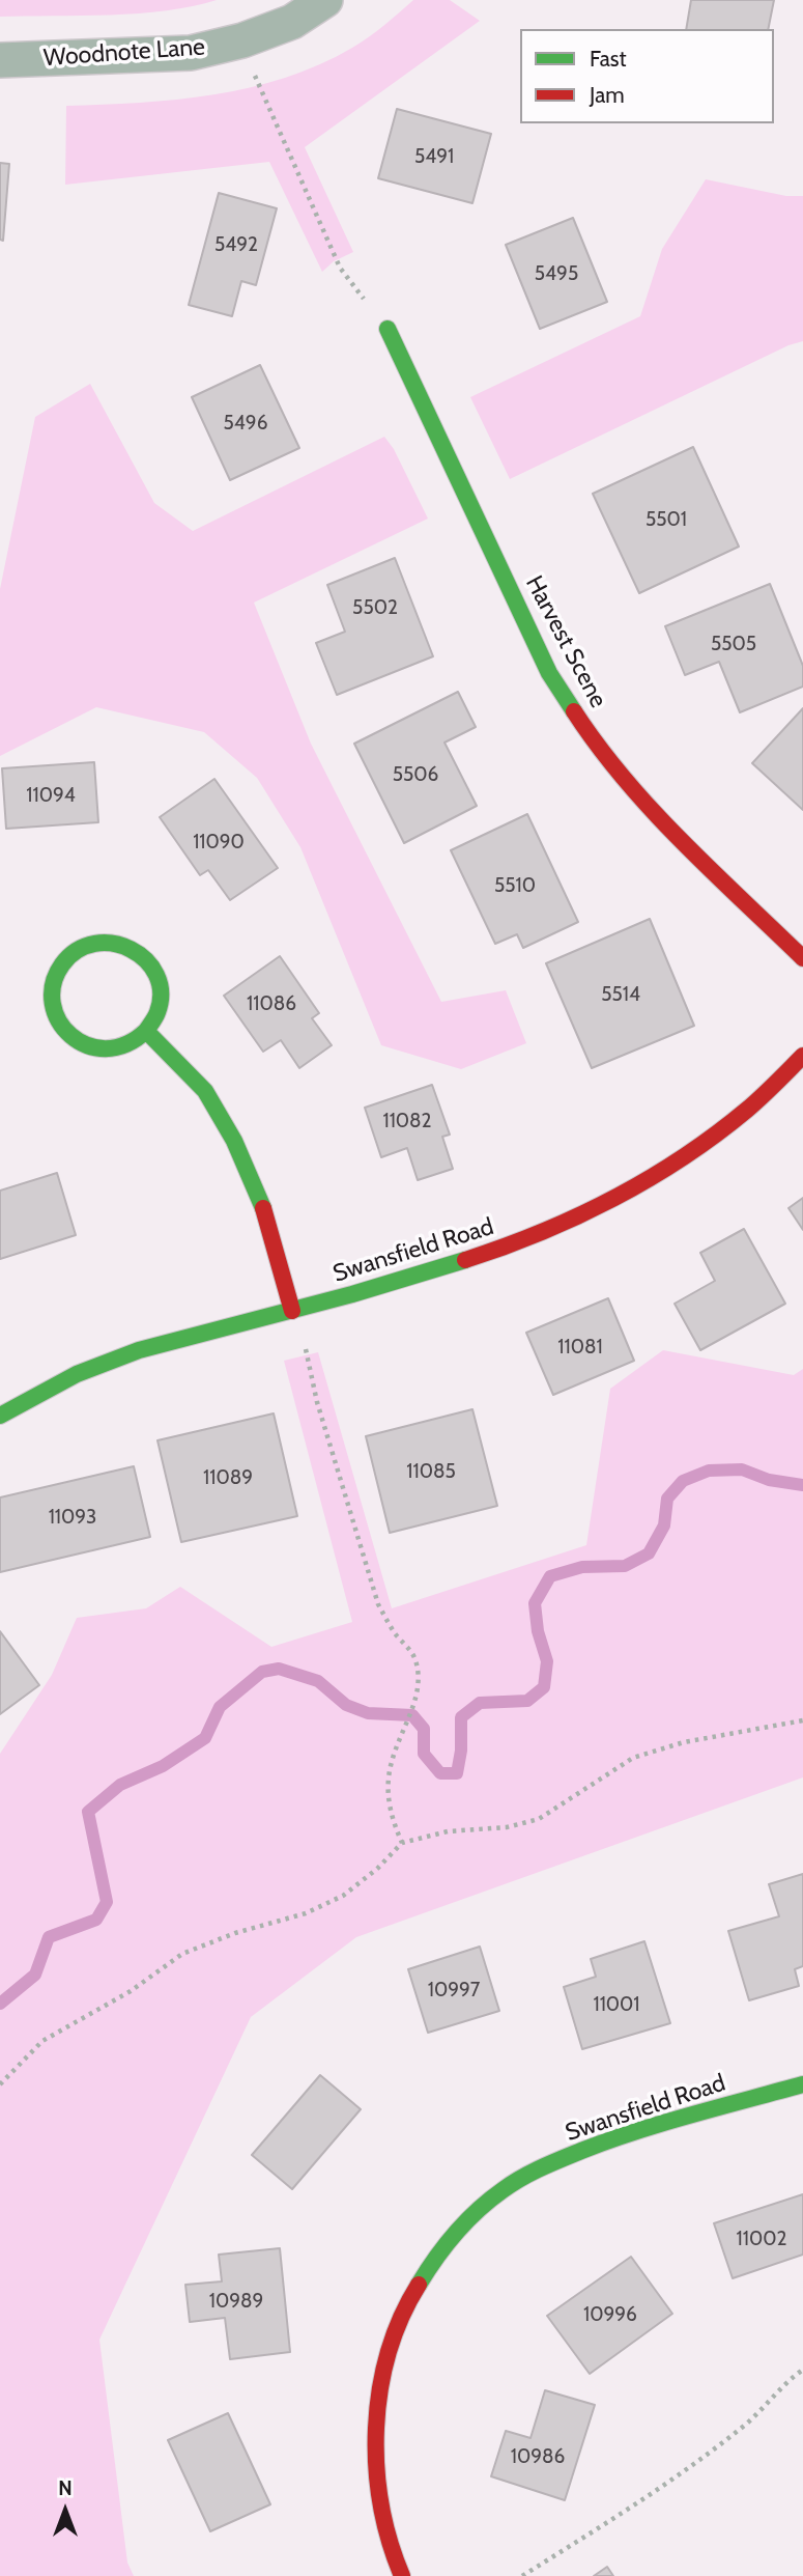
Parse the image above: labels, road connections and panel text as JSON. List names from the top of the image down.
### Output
{
  "streets": {
    "street": ["Woodnote Lane", "Harvest Scene", "Swansfield Road"]
  },
  "house_numbers": [
    "5491",
    "5492",
    "5495",
    "5496",
    "5501",
    "5502",
    "5505",
    "5506",
    "11094",
    "11090",
    "5510",
    "5514",
    "11086",
    "11082",
    "11081",
    "11085",
    "11089",
    "11093",
    "10997",
    "11001",
    "11002",
    "10989",
    "10996",
    "10986"
  ],
  "legend": ["Fast", "Jam"],
  "north": "top"
}
